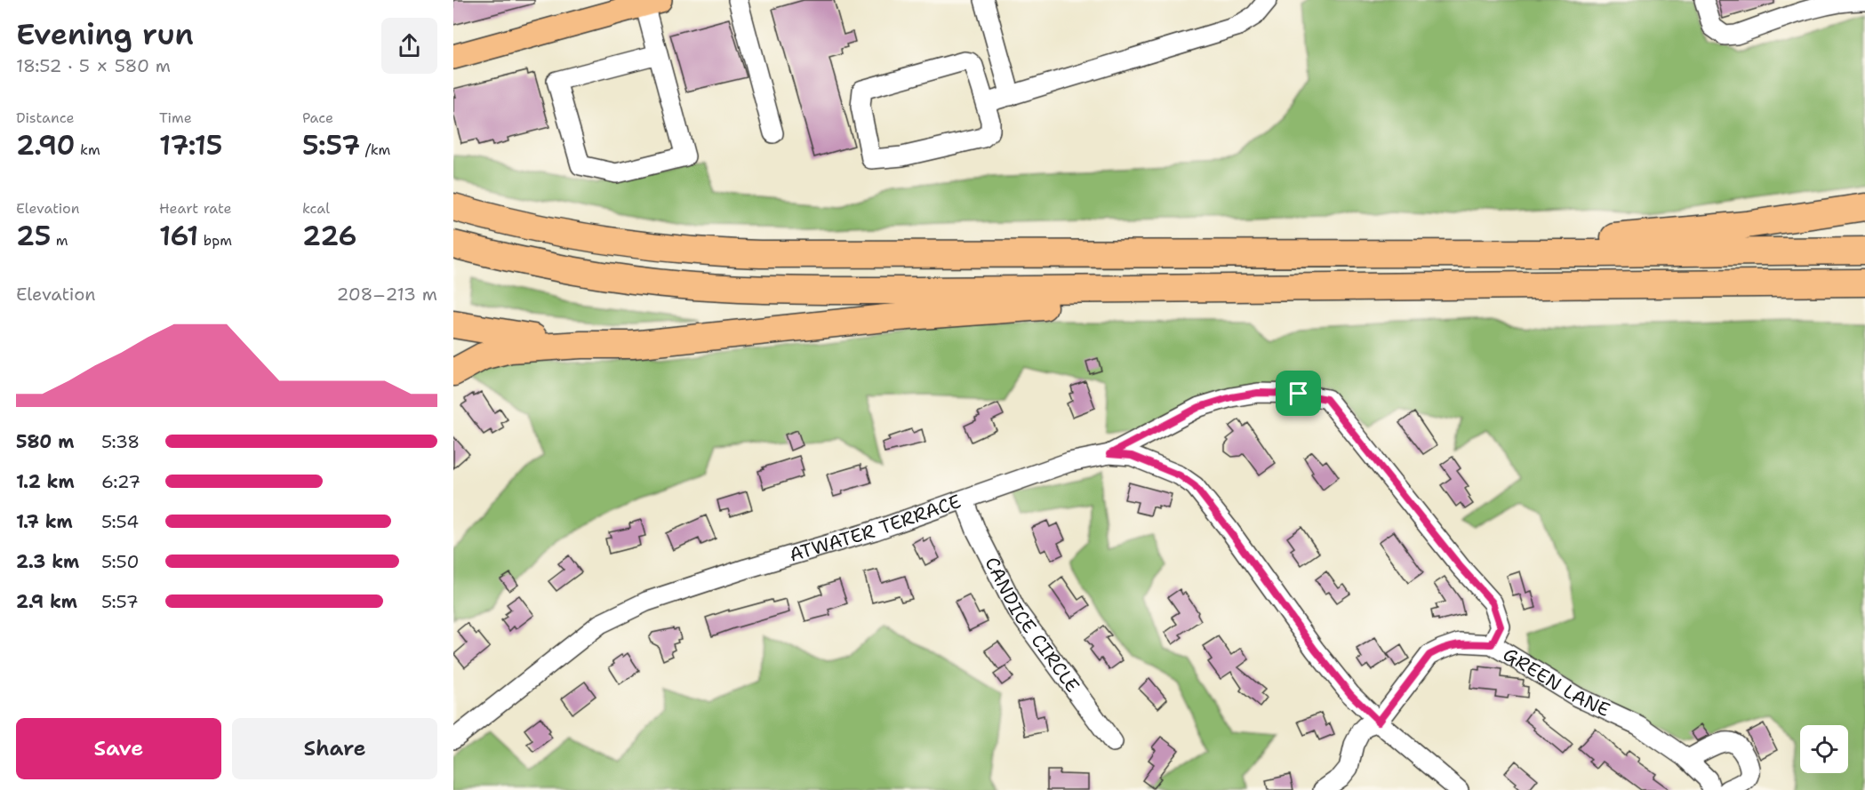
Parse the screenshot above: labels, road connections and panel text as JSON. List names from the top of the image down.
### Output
{
  "streets": {
    "street": ["ATWATER TERRACE", "CANDICE CIRCLE", "GREEN LANE"]
  },
  "crossings": [
    ["ATWATER TERRACE", "CANDICE CIRCLE"],
    ["ATWATER TERRACE", "GREEN LANE"]
  ],
  "page": {
    "heading": ["Evening run", "18:52 · 5 × 580 m"],
    "stats": [
      ["Distance", "2.90 km"],
      ["Time", "17:15"],
      ["Pace", "5:57 /km"],
      ["Elevation", "25 m"],
      ["Heart rate", "161 bpm"],
      ["kcal", "226"]
    ],
    "chart": ["Elevation", "208–213 m"],
    "list": [
      {
        "name": "580 m",
        "note": "5:38"
      },
      {
        "name": "1.2 km",
        "note": "6:27"
      },
      {
        "name": "1.7 km",
        "note": "5:54"
      },
      {
        "name": "2.3 km",
        "note": "5:50"
      },
      {
        "name": "2.9 km",
        "note": "5:57"
      }
    ],
    "buttons": ["Save", "Share"]
  }
}
